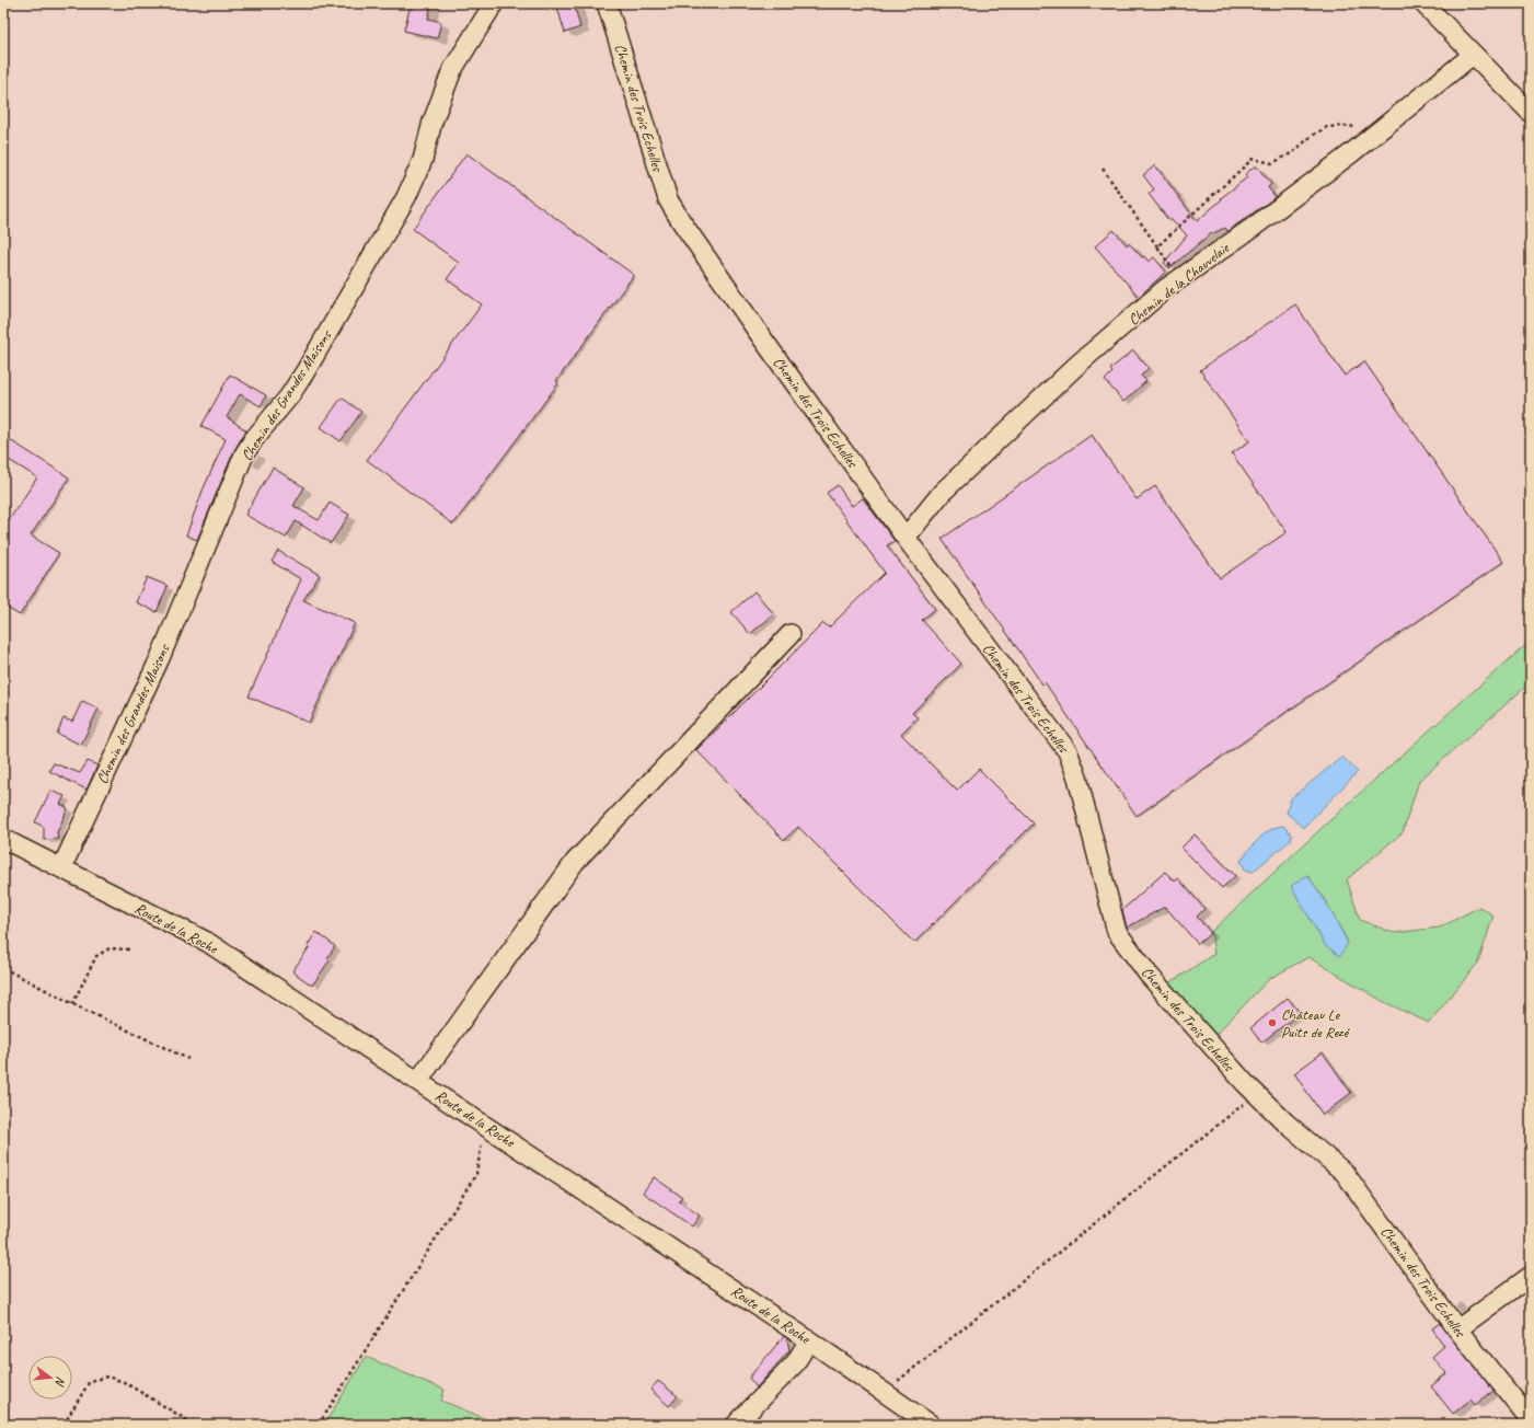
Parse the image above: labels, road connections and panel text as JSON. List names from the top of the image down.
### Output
{
  "streets": {
    "street": [
      "Chemin des Trois Echelles",
      "Chemin de la Chauvelaie",
      "Chemin des Grandes Maisons",
      "Route de la Roche"
    ]
  },
  "crossings": [
    ["Chemin des Trois Echelles", "Chemin de la Chauvelaie"],
    ["Chemin des Grandes Maisons", "Route de la Roche"]
  ],
  "places": ["Château Le Puits de Rezé"],
  "north": "right"
}
